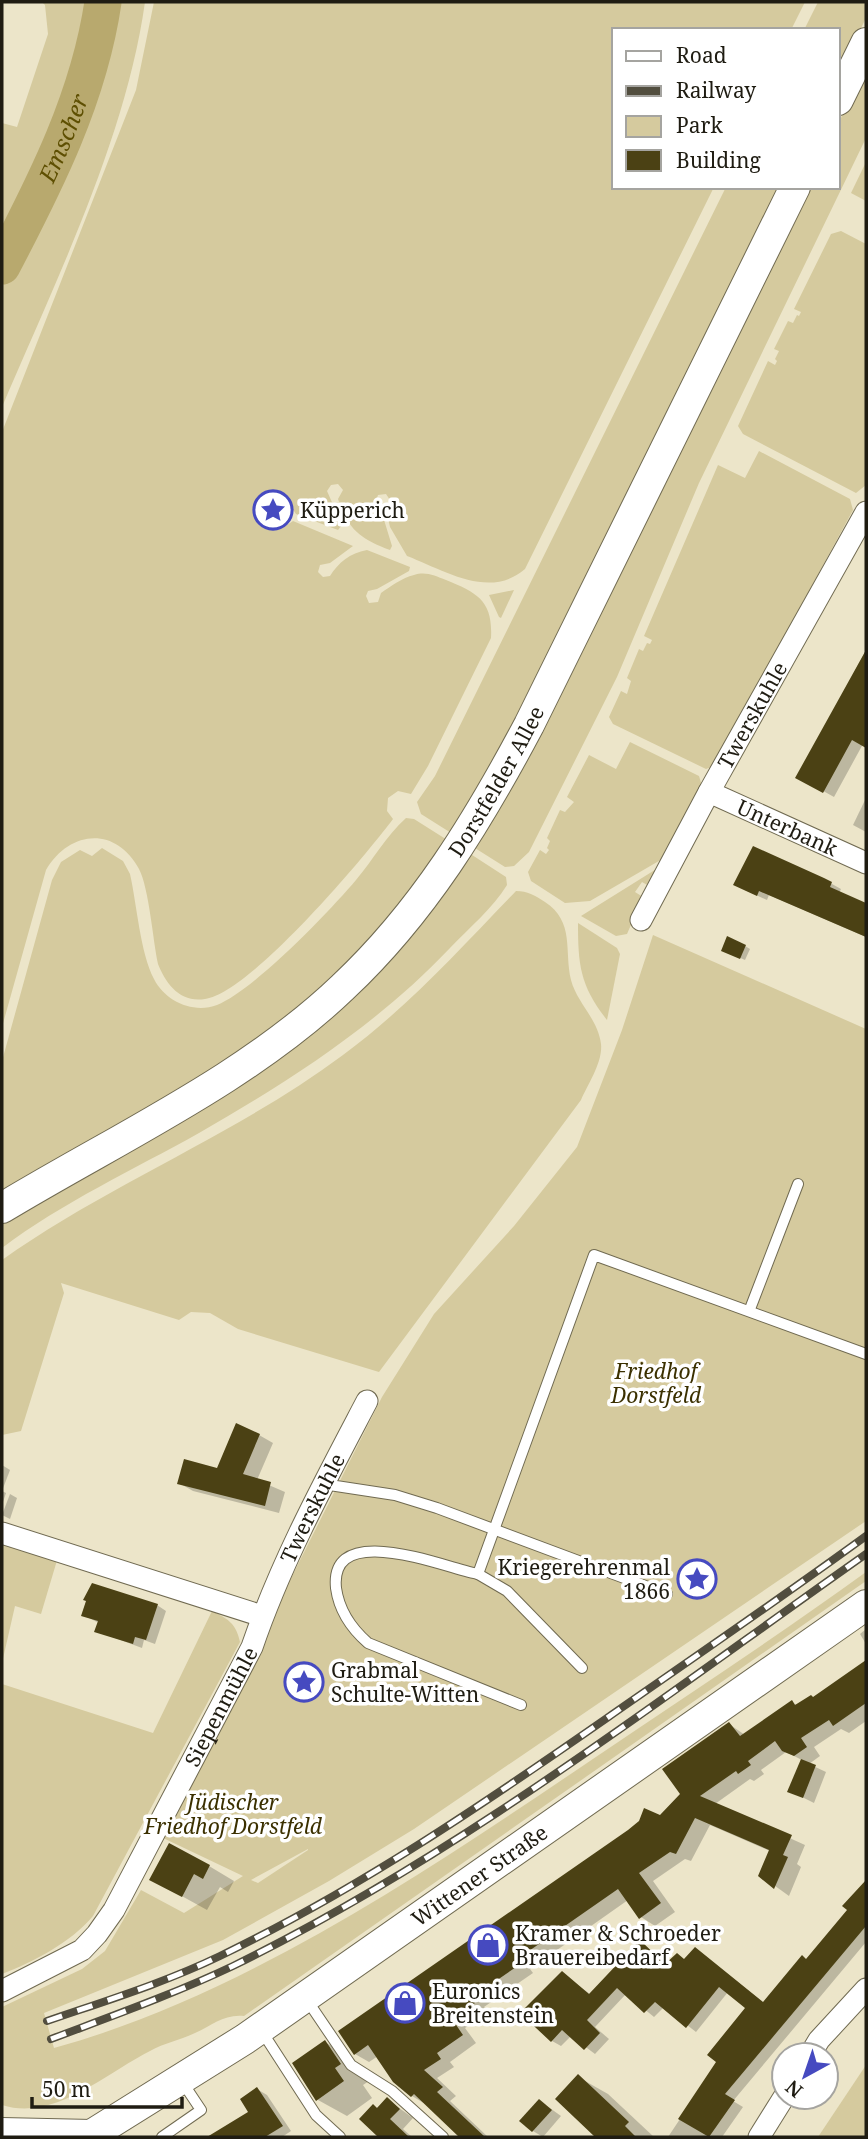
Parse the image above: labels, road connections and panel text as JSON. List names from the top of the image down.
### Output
{
  "streets": {
    "main road": ["Dorstfelder Allee", "Wittener Straße"],
    "street": ["Twerskuhle", "Unterbank", "Siepenmühle"]
  },
  "crossings": [
    ["Twerskuhle", "Unterbank"],
    ["Twerskuhle", "Siepenmühle"]
  ],
  "water": ["Emscher"],
  "parks": ["Friedhof Dorstfeld", "Jüdischer Friedhof Dorstfeld"],
  "places": {
    "place": ["Küpperich", "Kriegerehrenmal 1866", "Grabmal Schulte-Witten"],
    "shop": ["Kramer & Schroeder Brauereibedarf", "Euronics Breitenstein"]
  },
  "legend": [
    "Road",
    "Railway",
    "Park",
    "Building"
  ],
  "scale_bar": "50 m",
  "north": "bottom left"
}
